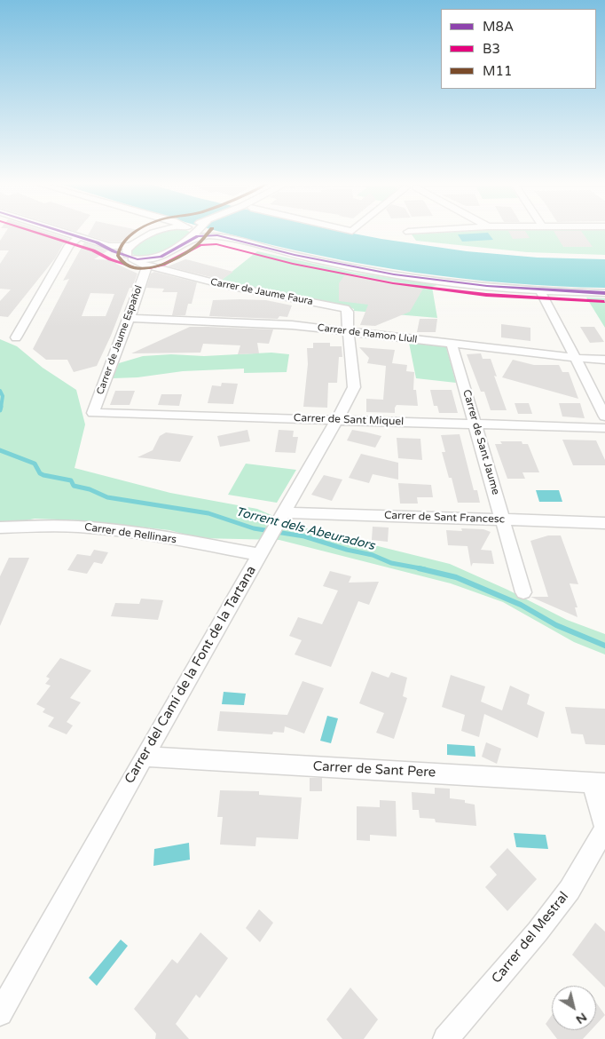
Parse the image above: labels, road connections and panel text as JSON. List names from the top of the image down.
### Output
{
  "streets": {
    "street": [
      "Carrer de Jaume Faura",
      "Carrer de Ramon Llull",
      "Carrer de Jaume Español",
      "Carrer de Sant Miquel",
      "Carrer de Sant Jaume",
      "Carrer de Sant Francesc",
      "Carrer de Rellinars",
      "Carrer del Camí de la Font de la Tartana",
      "Carrer de Sant Pere",
      "Carrer del Mestral"
    ]
  },
  "crossings": [
    ["Carrer de Jaume Faura", "Carrer de Ramon Llull"],
    ["Carrer de Jaume Faura", "Carrer de Jaume Español"],
    ["Carrer de Jaume Faura", "Carrer del Camí de la Font de la Tartana"],
    ["Carrer de Ramon Llull", "Carrer de Jaume Español"],
    ["Carrer de Ramon Llull", "Carrer de Sant Jaume"],
    ["Carrer de Ramon Llull", "Carrer del Camí de la Font de la Tartana"],
    ["Carrer de Jaume Español", "Carrer de Sant Miquel"],
    ["Carrer de Sant Miquel", "Carrer de Sant Jaume"],
    ["Carrer de Sant Miquel", "Carrer del Camí de la Font de la Tartana"],
    ["Carrer de Sant Jaume", "Carrer de Sant Francesc"],
    ["Carrer de Sant Francesc", "Carrer de Rellinars"],
    ["Carrer de Sant Francesc", "Carrer del Camí de la Font de la Tartana"],
    ["Carrer de Rellinars", "Carrer del Camí de la Font de la Tartana"],
    ["Carrer del Camí de la Font de la Tartana", "Carrer de Sant Pere"],
    ["Carrer de Sant Pere", "Carrer del Mestral"]
  ],
  "water": ["Torrent dels Abeuradors"],
  "lines": ["transit line M8A", "transit line B3", "transit line M11"],
  "legend": ["M8A", "B3", "M11"],
  "north": "bottom right"
}
